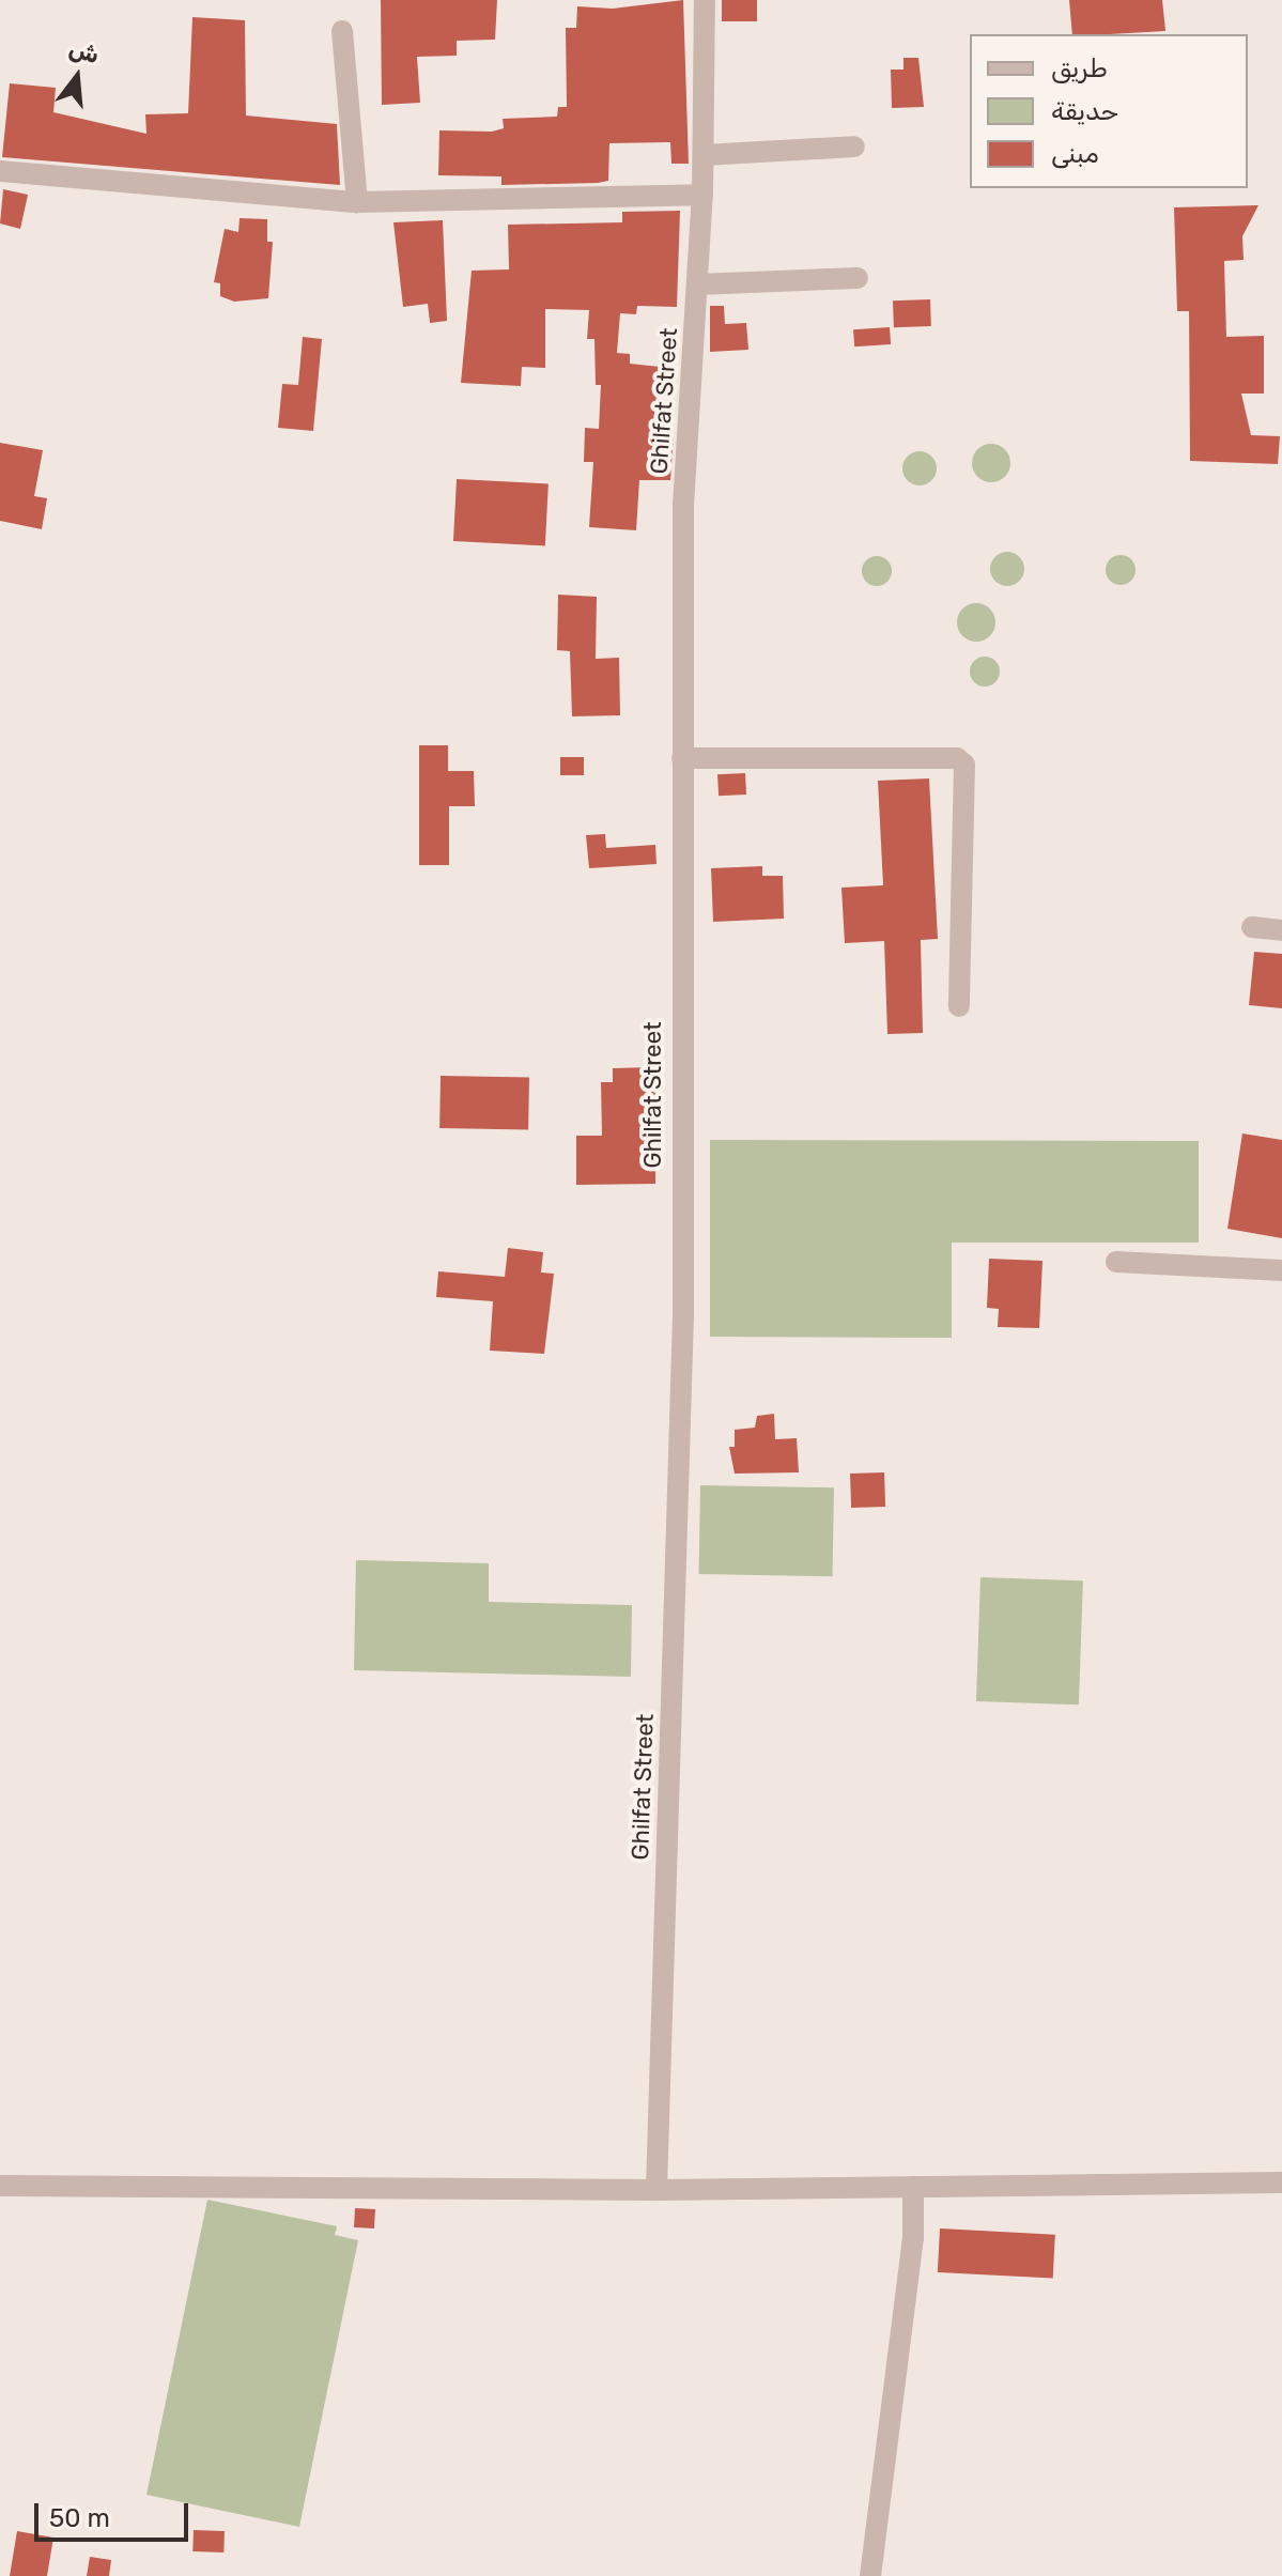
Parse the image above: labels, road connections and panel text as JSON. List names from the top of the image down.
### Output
{
  "streets": {
    "street": ["Ghilfat Street"]
  },
  "legend": ["طريق", "حديقة", "مبنى"],
  "scale_bar": "50 m",
  "north": "top"
}
